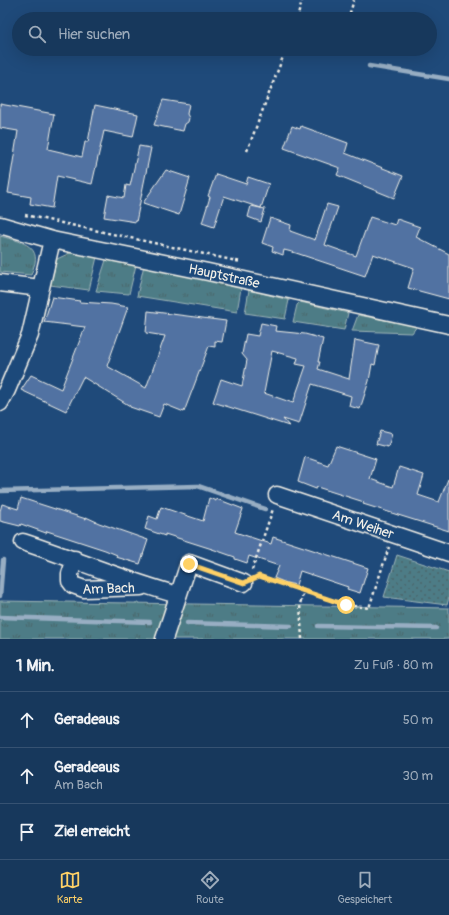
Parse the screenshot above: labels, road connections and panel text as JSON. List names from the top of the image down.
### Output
{
  "streets": {
    "street": ["Hauptstraße", "Am Weiher", "Am Bach"]
  },
  "page": {
    "search": "Hier suchen",
    "heading": ["1 Min.", "Zu Fuß · 80 m"],
    "list": [
      ["Geradeaus", "50 m"],
      ["Geradeaus", "Am Bach", "30 m"],
      "Ziel erreicht"
    ],
    "nav": ["Karte", "Route", "Gespeichert"]
  }
}
